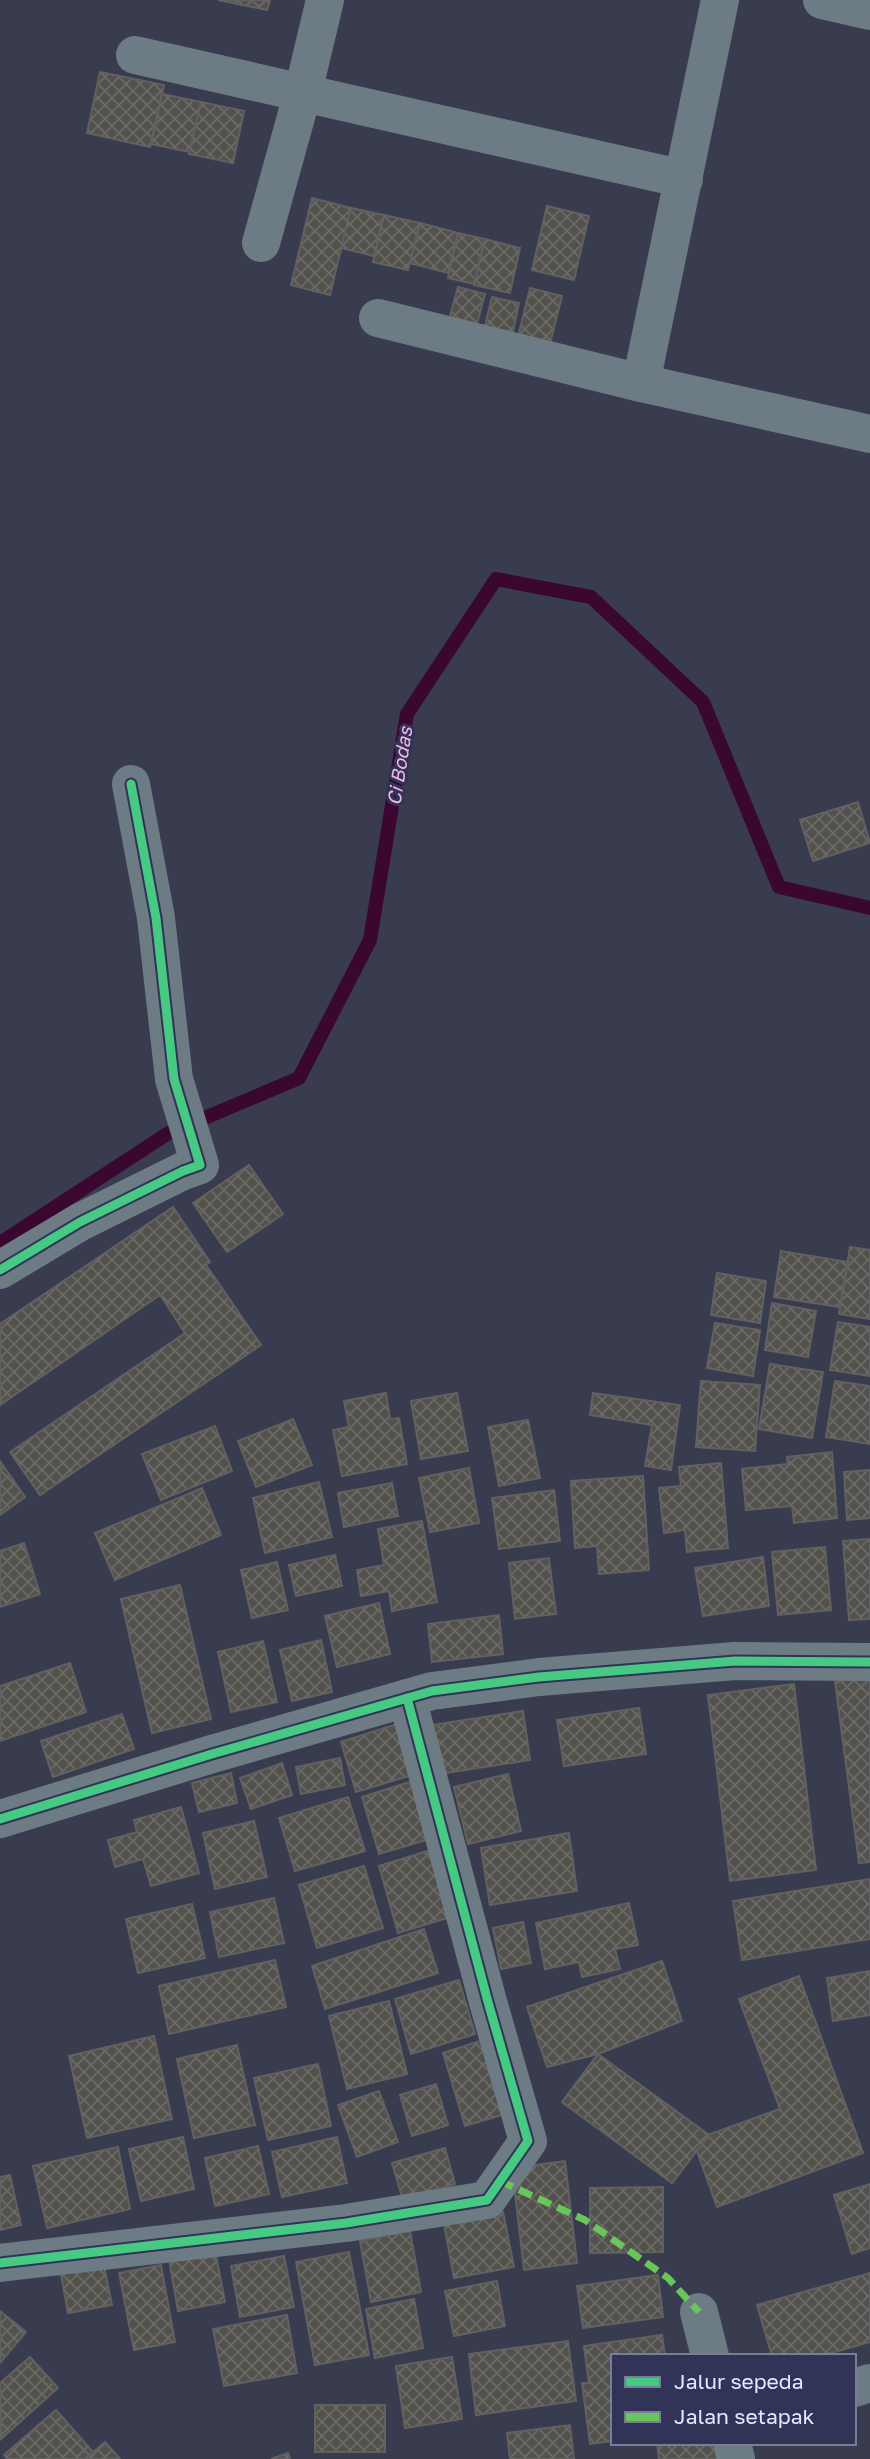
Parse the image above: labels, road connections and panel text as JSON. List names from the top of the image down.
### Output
{
  "water": ["Ci Bodas"],
  "legend": ["Jalur sepeda", "Jalan setapak"]
}
